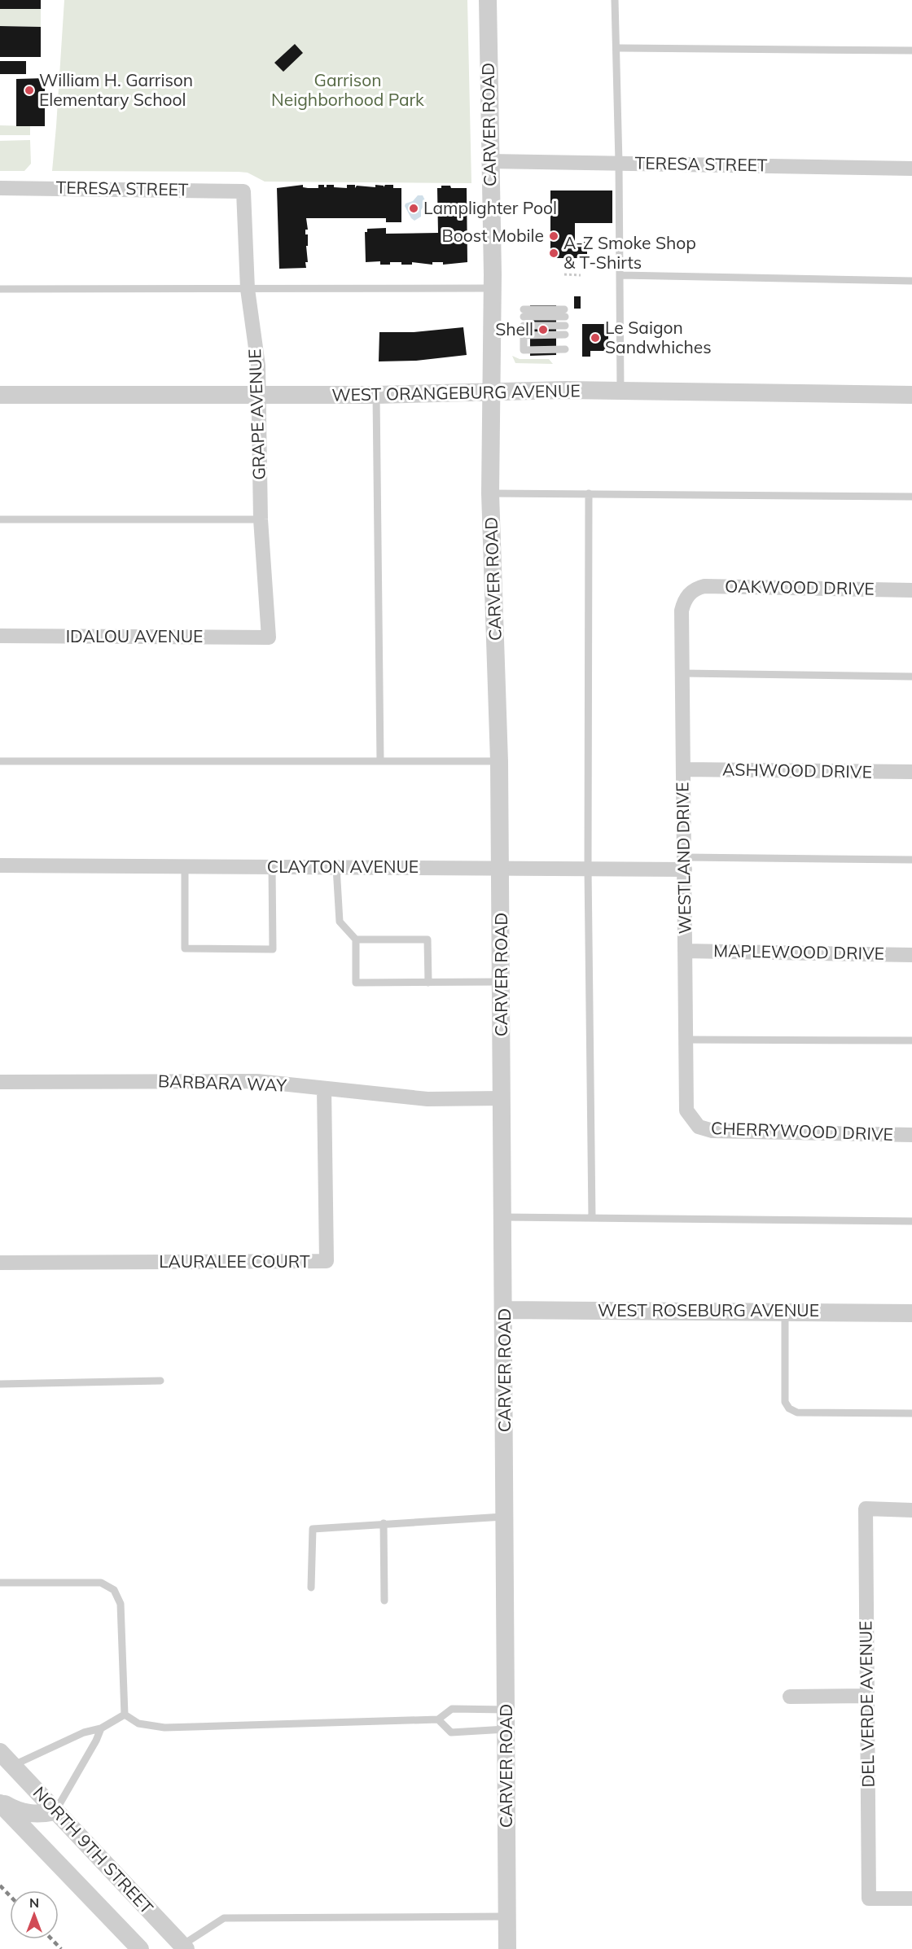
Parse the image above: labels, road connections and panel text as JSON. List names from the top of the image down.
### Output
{
  "streets": {
    "street": [
      "CARVER ROAD",
      "TERESA STREET",
      "WEST ORANGEBURG AVENUE",
      "GRAPE AVENUE",
      "OAKWOOD DRIVE",
      "IDALOU AVENUE",
      "ASHWOOD DRIVE",
      "WESTLAND DRIVE",
      "CLAYTON AVENUE",
      "MAPLEWOOD DRIVE",
      "BARBARA WAY",
      "CHERRYWOOD DRIVE",
      "LAURALEE COURT",
      "WEST ROSEBURG AVENUE",
      "DEL VERDE AVENUE",
      "NORTH 9TH STREET"
    ]
  },
  "crossings": [
    ["CARVER ROAD", "TERESA STREET"],
    ["CARVER ROAD", "WEST ORANGEBURG AVENUE"],
    ["CARVER ROAD", "CLAYTON AVENUE"],
    ["CARVER ROAD", "BARBARA WAY"],
    ["CARVER ROAD", "WEST ROSEBURG AVENUE"],
    ["TERESA STREET", "GRAPE AVENUE"],
    ["WEST ORANGEBURG AVENUE", "GRAPE AVENUE"],
    ["GRAPE AVENUE", "IDALOU AVENUE"],
    ["OAKWOOD DRIVE", "WESTLAND DRIVE"],
    ["ASHWOOD DRIVE", "WESTLAND DRIVE"],
    ["WESTLAND DRIVE", "CLAYTON AVENUE"],
    ["WESTLAND DRIVE", "MAPLEWOOD DRIVE"],
    ["WESTLAND DRIVE", "CHERRYWOOD DRIVE"],
    ["BARBARA WAY", "LAURALEE COURT"]
  ],
  "parks": ["Garrison Neighborhood Park"],
  "places": [
    "William H. Garrison Elementary School",
    "Lamplighter Pool",
    "Boost Mobile",
    "A-Z Smoke Shop & T-Shirts",
    "Shell",
    "Le Saigon Sandwhiches"
  ],
  "north": "top"
}
